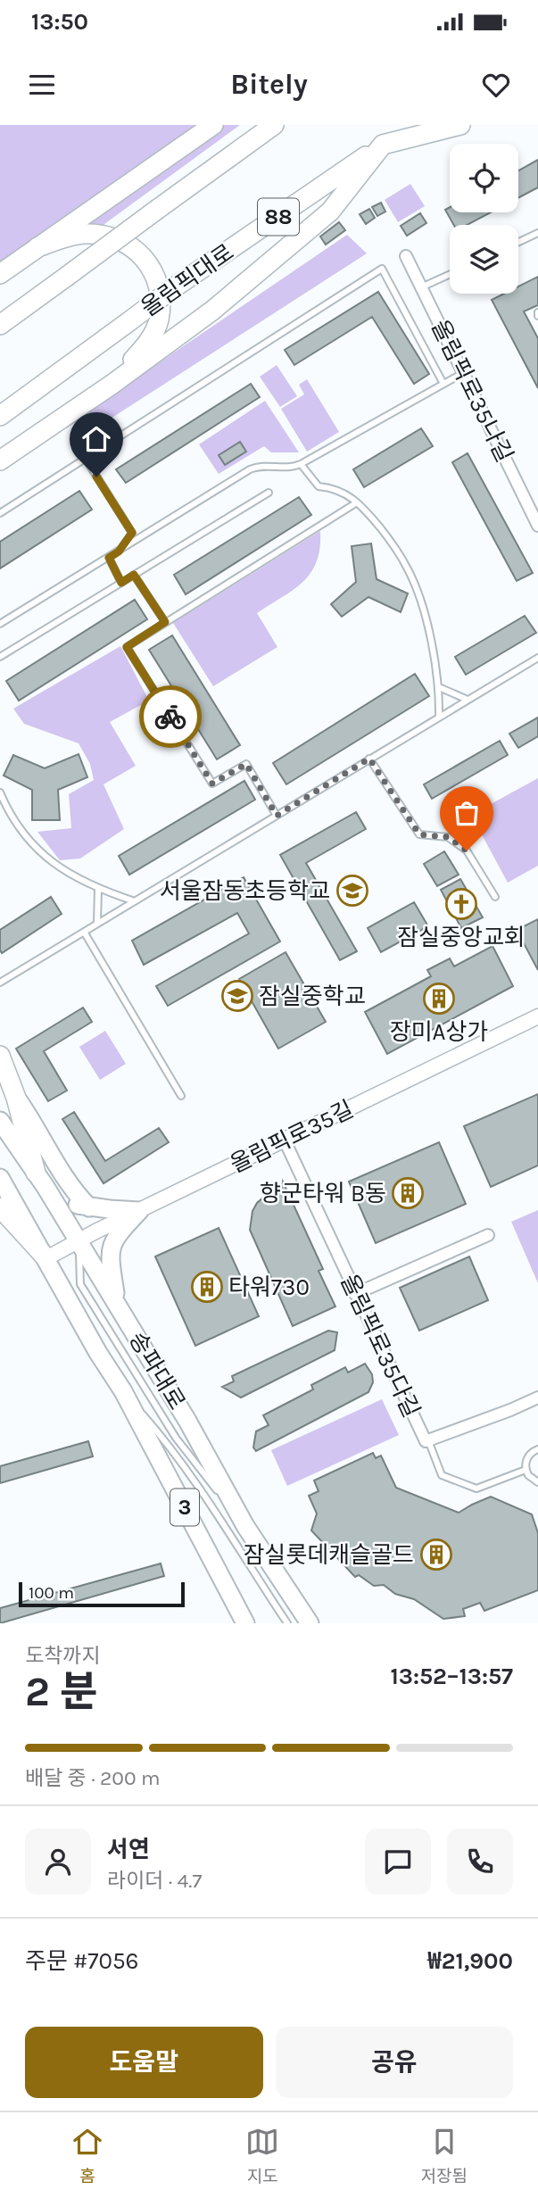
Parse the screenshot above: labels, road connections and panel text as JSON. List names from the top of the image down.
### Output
{
  "streets": {
    "highway": ["88", "올림픽대로"],
    "main road": ["송파대로", "3"],
    "street": ["올림픽로35나길", "올림픽로35길", "올림픽로35다길"]
  },
  "crossings": [
    ["올림픽로35길", "올림픽로35다길"],
    ["올림픽로35길", "송파대로"]
  ],
  "places": {
    "school or university": ["서울잠동초등학교", "잠실중학교"],
    "church": ["잠실중앙교회"],
    "building": [
      "장미A상가",
      "향군타워 B동",
      "타워730",
      "잠실롯데캐슬골드"
    ]
  },
  "scale_bar": "100 m",
  "page": {
    "status": "13:50",
    "header": "Bitely",
    "scale": "100 m",
    "heading": ["2 분", "도착까지", "13:52–13:57"],
    "panel": [
      "서연",
      "라이더 · 4.7",
      "주문 #7056",
      "₩21,900"
    ],
    "bar": "배달 중 · 200 m",
    "buttons": ["도움말", "공유"],
    "tabs": ["홈", "지도", "저장됨"]
  }
}
